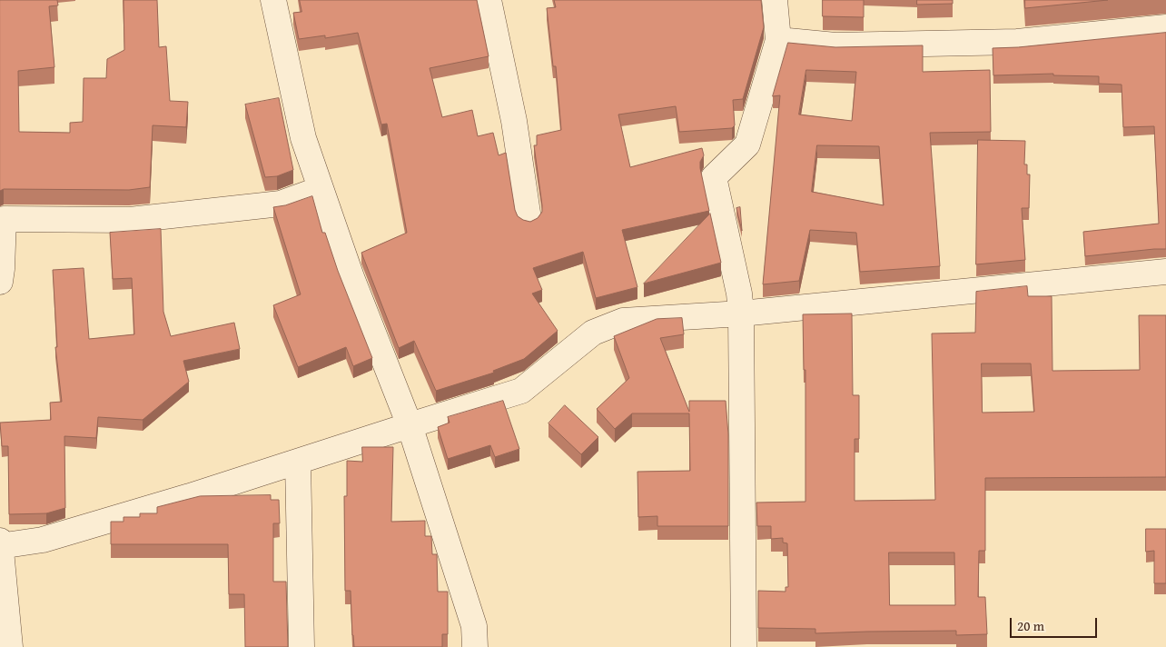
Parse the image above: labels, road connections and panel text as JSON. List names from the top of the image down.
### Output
{
  "scale_bar": "20 m"
}
